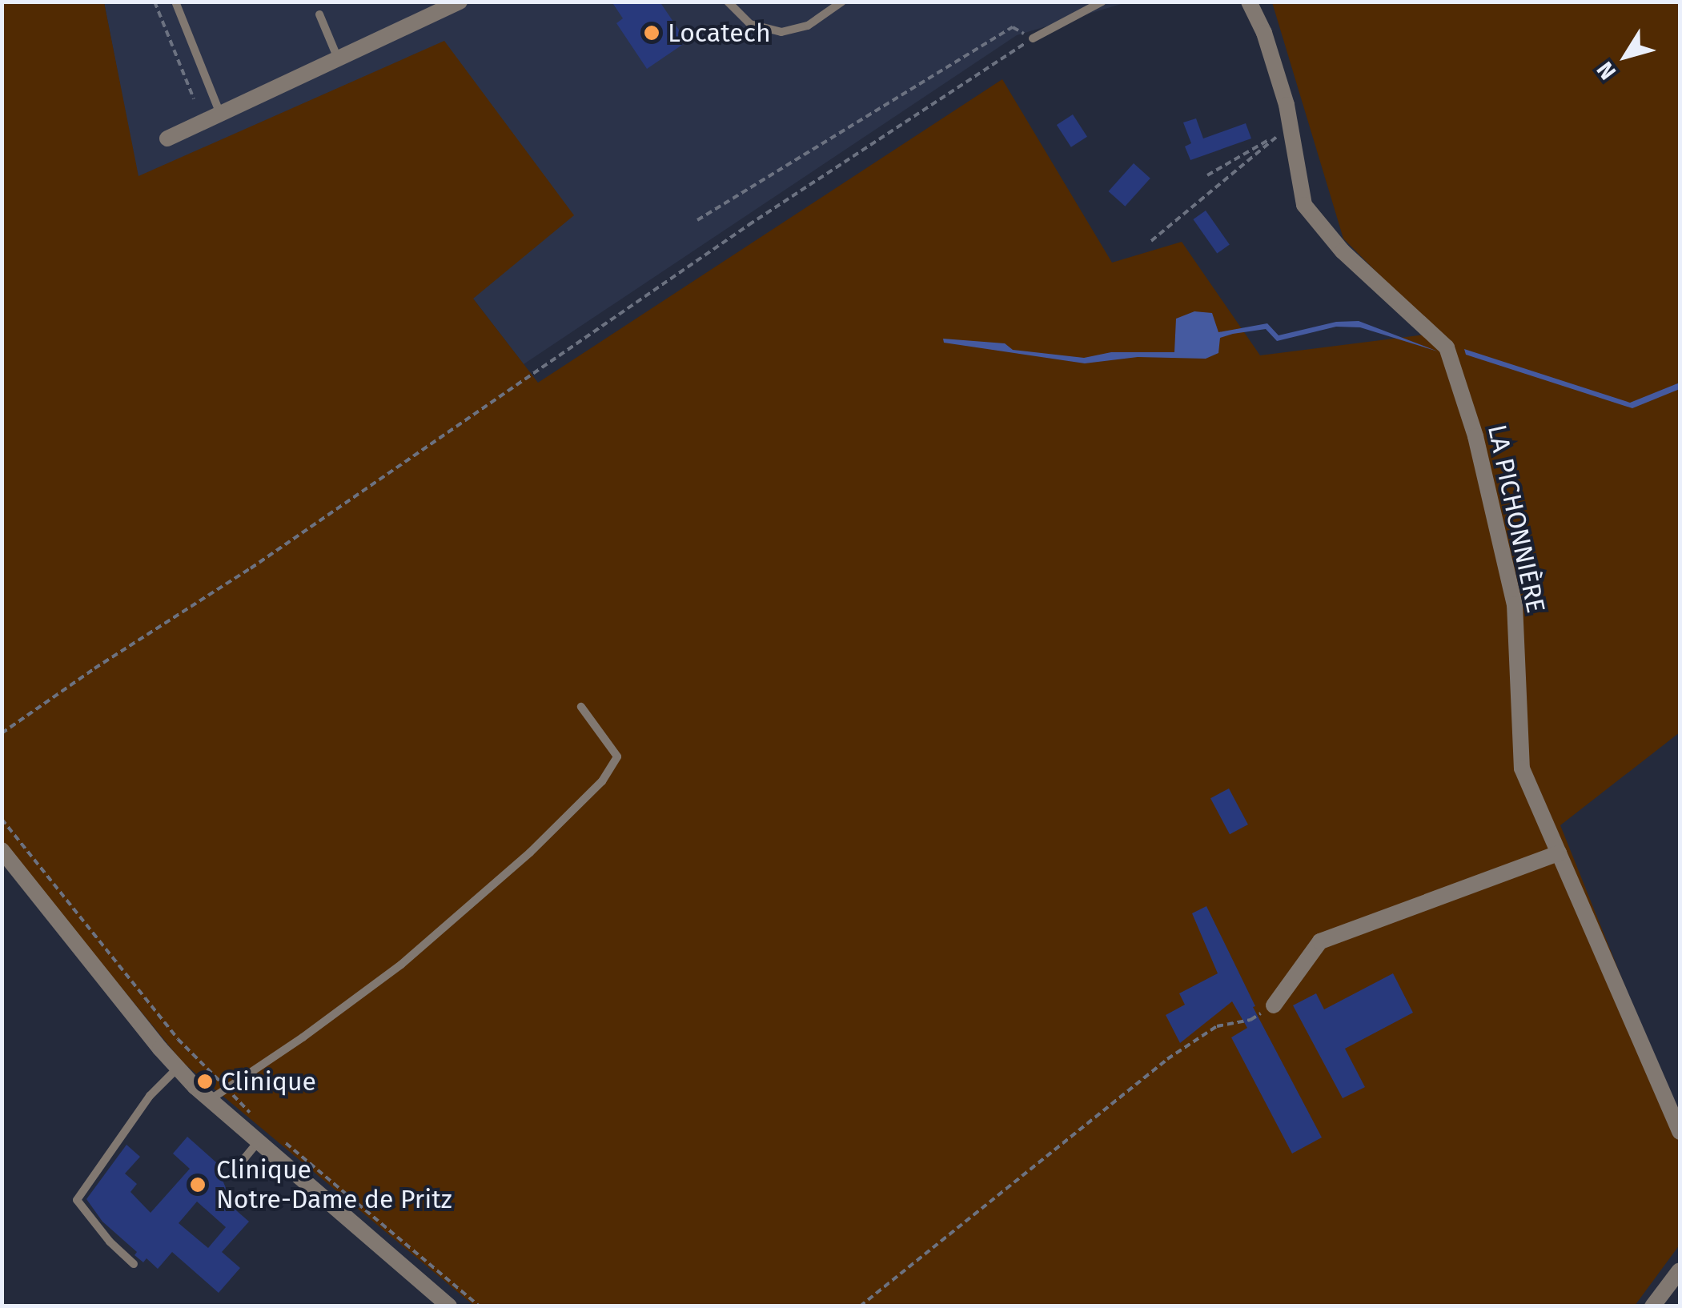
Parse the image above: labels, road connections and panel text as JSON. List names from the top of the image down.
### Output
{
  "streets": {
    "street": ["LA PICHONNIÈRE"]
  },
  "places": ["Locatech", "Clinique", "Clinique Notre-Dame de Pritz"],
  "north": "bottom left"
}
